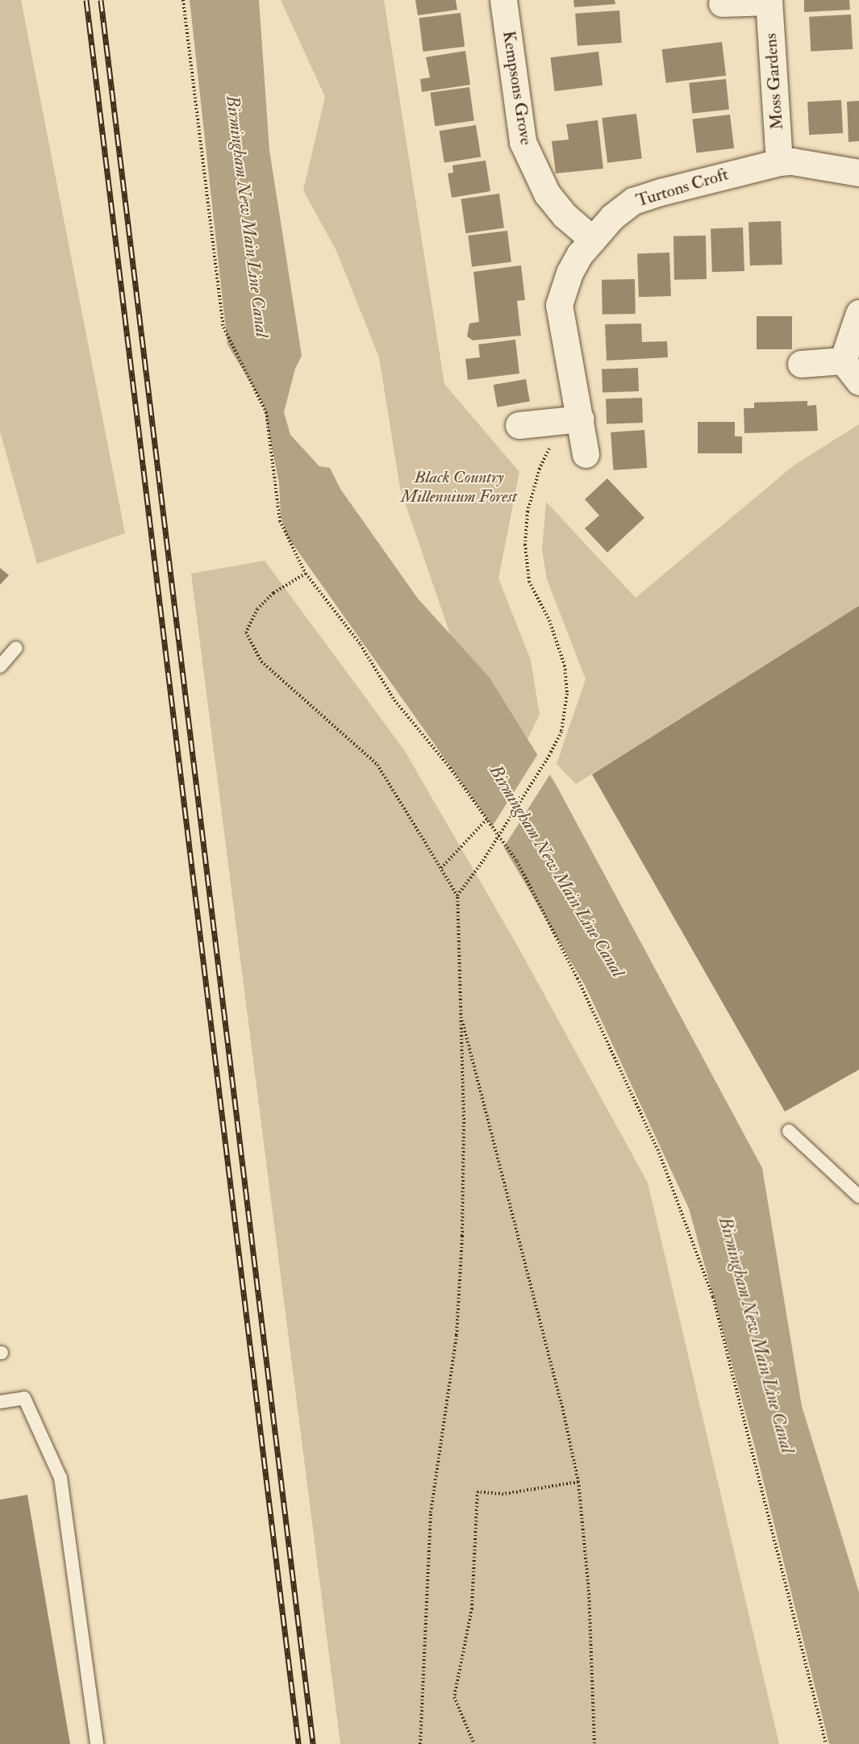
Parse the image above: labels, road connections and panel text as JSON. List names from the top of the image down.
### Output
{
  "streets": {
    "street": ["Moss Gardens", "Kempsons Grove", "Turtons Croft"]
  },
  "crossings": [
    ["Moss Gardens", "Turtons Croft"],
    ["Kempsons Grove", "Turtons Croft"]
  ],
  "water": ["Birmingham New Main Line Canal"],
  "parks": ["Black Country Millennium Forest"]
}
